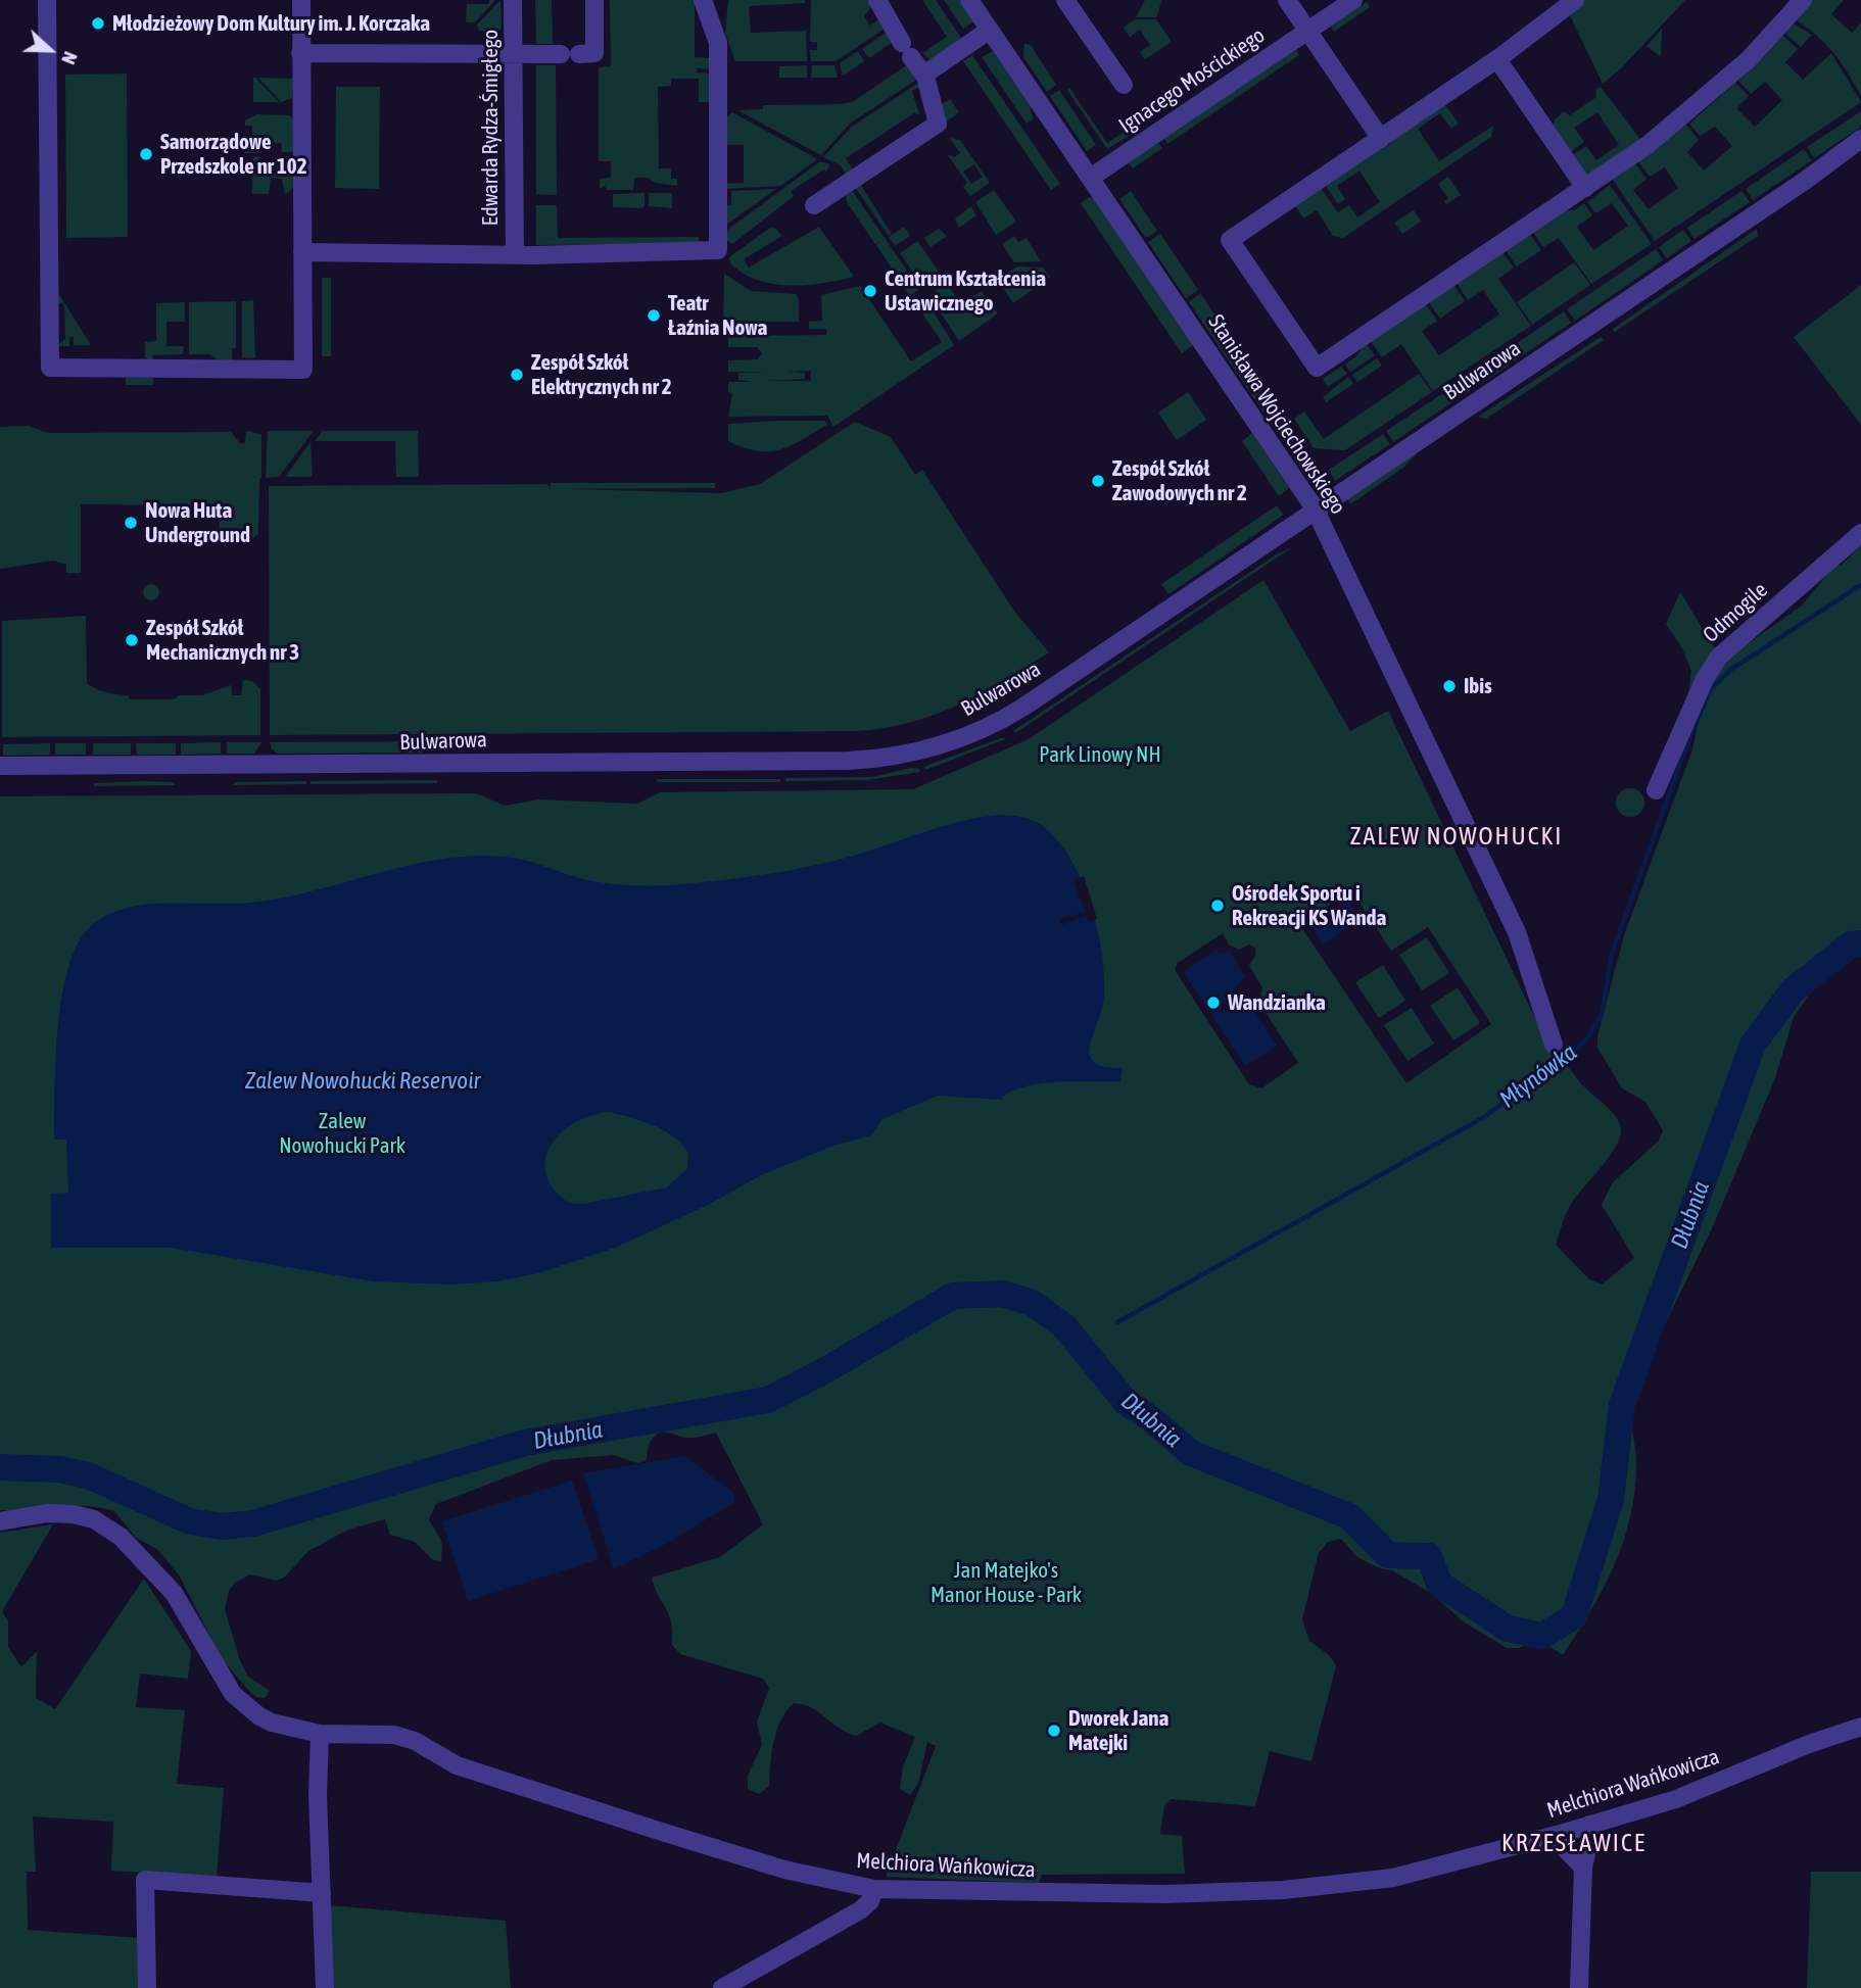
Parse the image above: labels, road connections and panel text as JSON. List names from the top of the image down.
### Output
{
  "streets": {
    "street": [
      "Ignacego Mościckiego",
      "Edwarda Rydza-Śmigłego",
      "Bulwarowa",
      "Stanisława Wojciechowskiego",
      "Odmogile",
      "Melchiora Wańkowicza"
    ]
  },
  "crossings": [
    ["Ignacego Mościckiego", "Stanisława Wojciechowskiego"],
    ["Bulwarowa", "Stanisława Wojciechowskiego"]
  ],
  "districts": ["ZALEW NOWOHUCKI", "KRZESŁAWICE"],
  "water": ["Młynówka", "Zalew Nowohucki Reservoir", "Dłubnia"],
  "parks": ["Park Linowy NH", "Zalew Nowohucki Park", "Jan Matejko's Manor House - Park"],
  "places": [
    "Młodzieżowy Dom Kultury im. J. Korczaka",
    "Samorządowe Przedszkole nr 102",
    "Centrum Kształcenia Ustawicznego",
    "Teatr Łaźnia Nowa",
    "Zespół Szkół Elektrycznych nr 2",
    "Zespół Szkół Zawodowych nr 2",
    "Nowa Huta Underground",
    "Zespół Szkół Mechanicznych nr 3",
    "Ibis",
    "Ośrodek Sportu i Rekreacji KS Wanda",
    "Wandzianka",
    "Dworek Jana Matejki"
  ],
  "north": "right"
}
